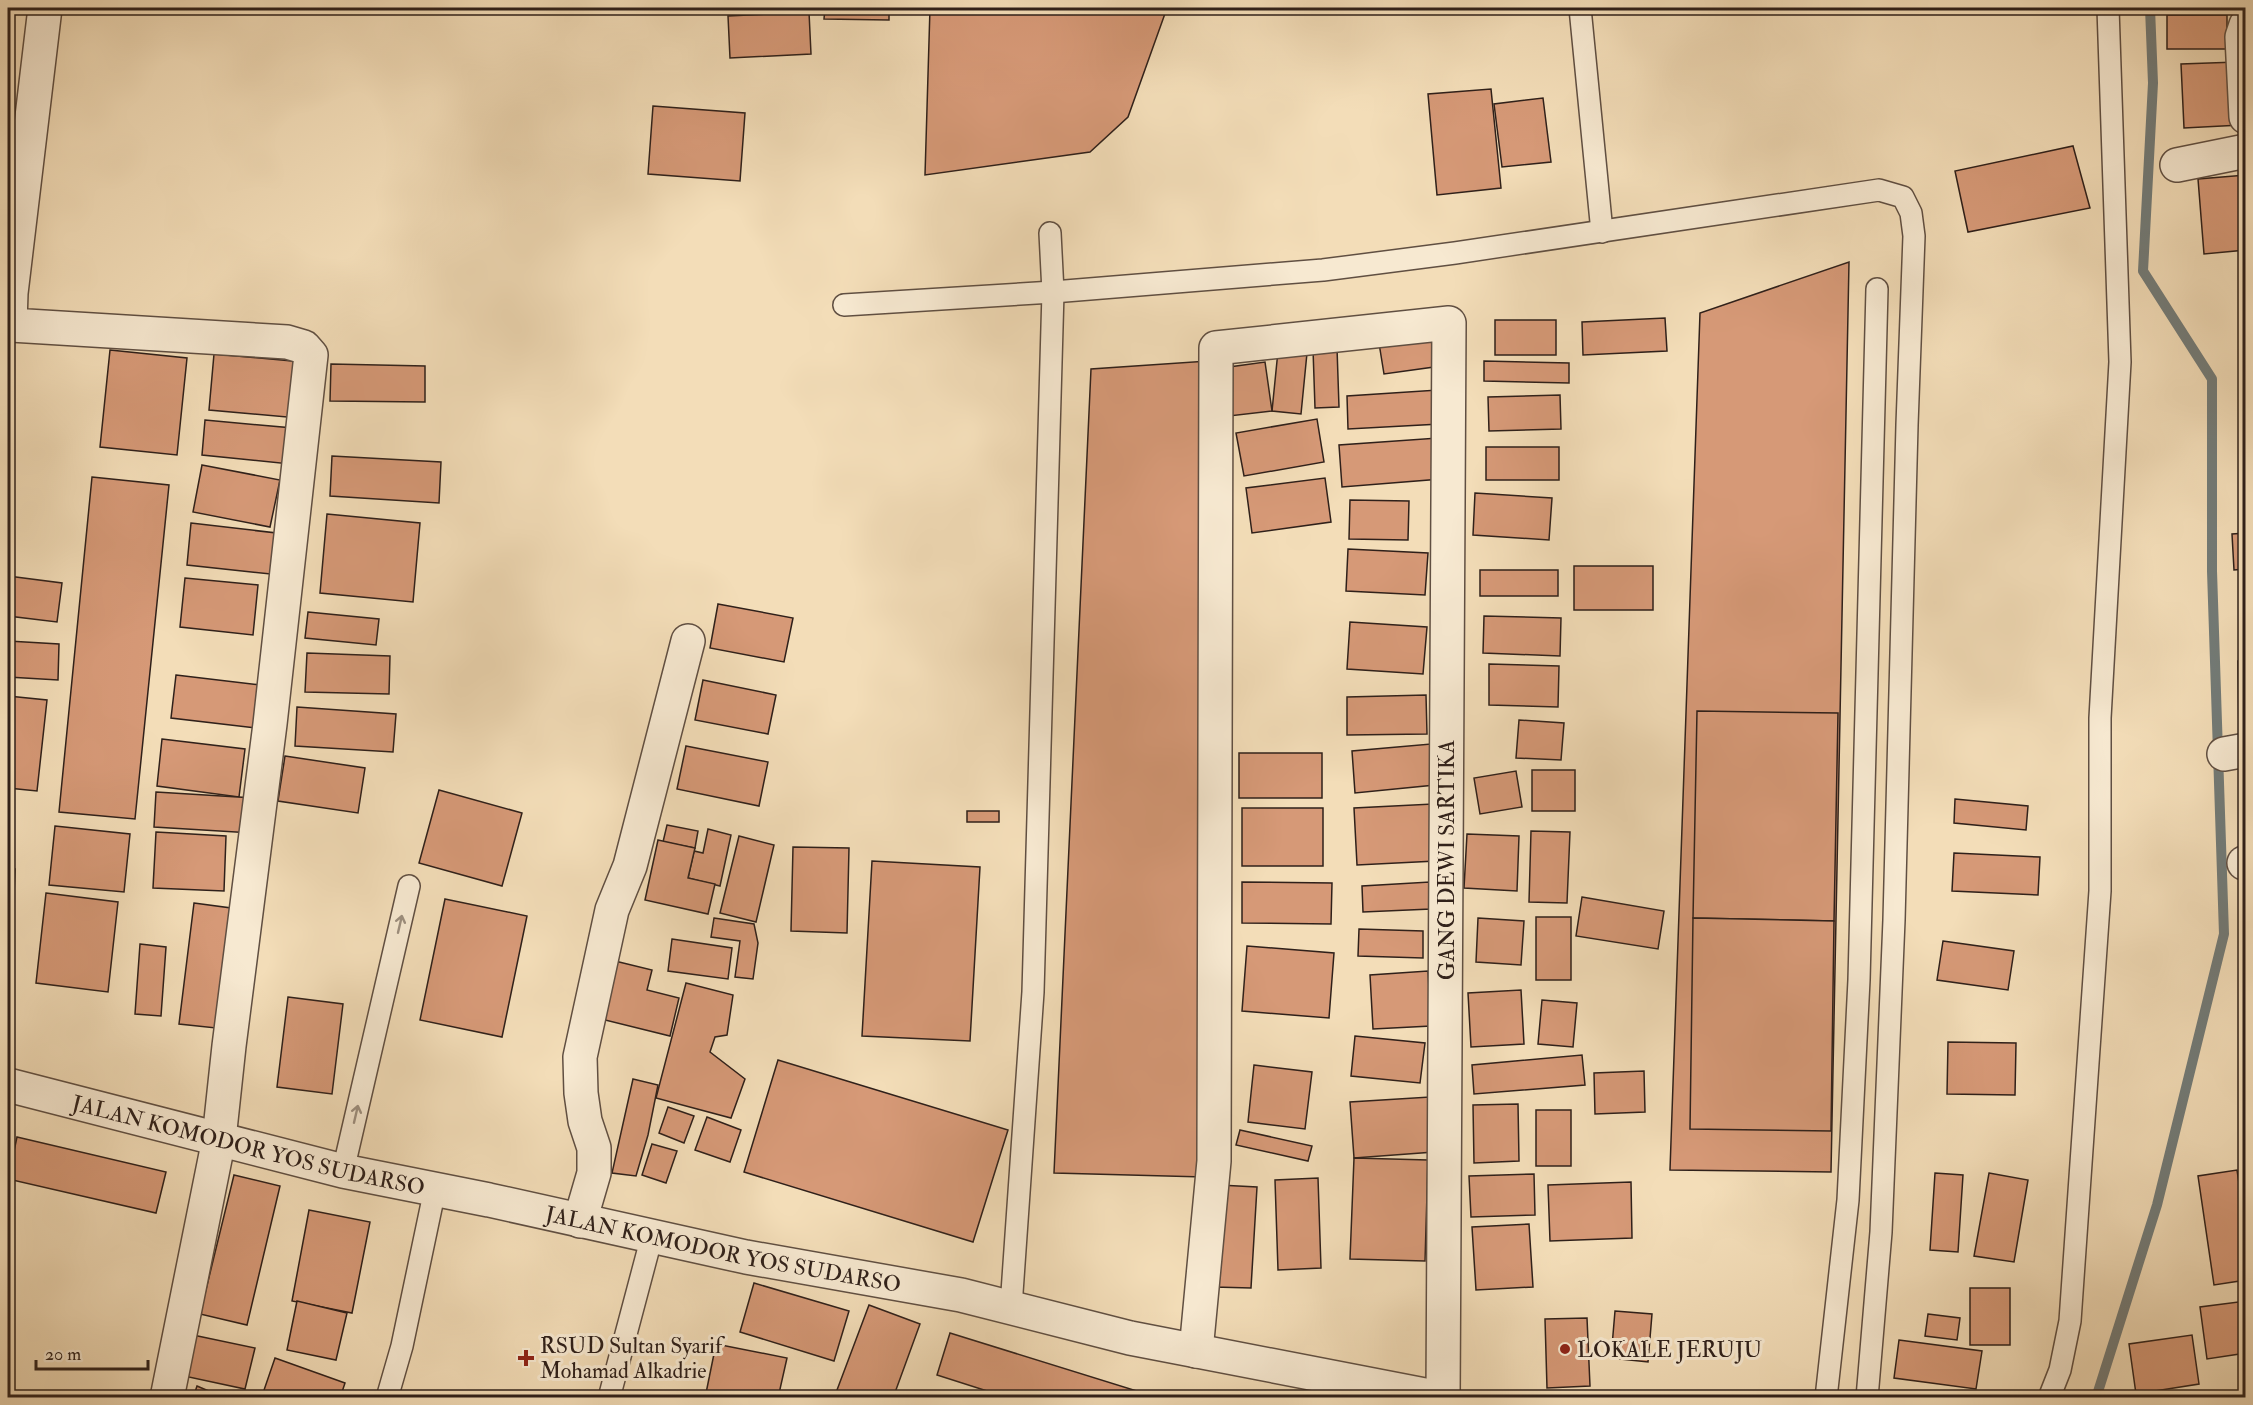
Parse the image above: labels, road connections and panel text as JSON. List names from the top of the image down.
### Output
{
  "streets": {
    "street": ["GANG DEWI SARTIKA", "JALAN KOMODOR YOS SUDARSO"]
  },
  "crossings": [
    ["GANG DEWI SARTIKA", "JALAN KOMODOR YOS SUDARSO"]
  ],
  "places": {
    "other": ["LOKALE JERUJU"],
    "health": ["RSUD Sultan Syarif Mohamad Alkadrie"]
  },
  "scale_bar": "20 m"
}
